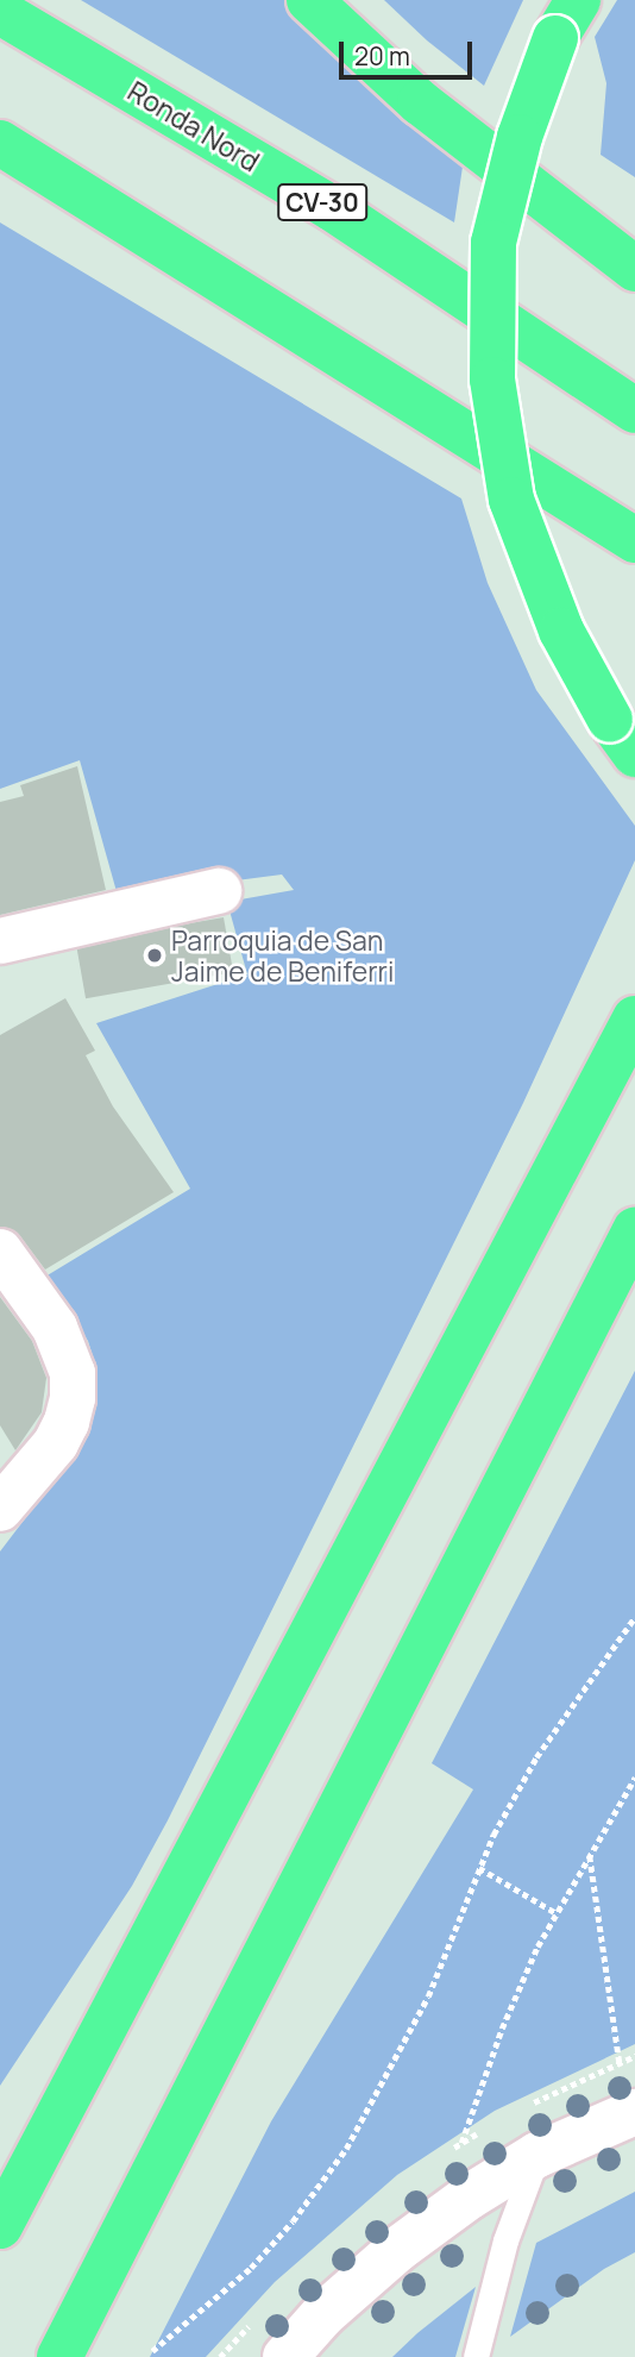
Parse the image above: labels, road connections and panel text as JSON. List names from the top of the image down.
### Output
{
  "streets": {
    "highway": ["Ronda Nord", "CV-30"]
  },
  "places": ["Parroquia de San Jaime de Beniferri"],
  "scale_bar": "20 m"
}
